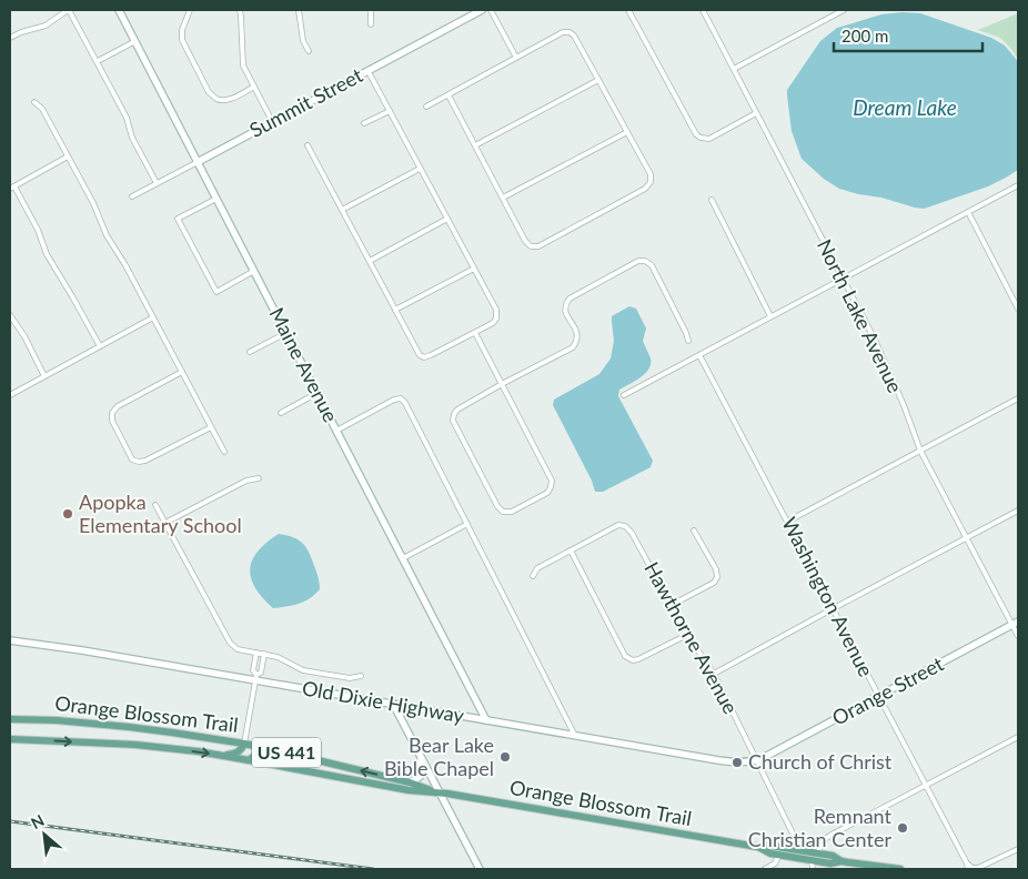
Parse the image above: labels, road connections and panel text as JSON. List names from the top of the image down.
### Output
{
  "streets": {
    "main road": ["Orange Blossom Trail", "US 441"],
    "street": [
      "Summit Street",
      "North Lake Avenue",
      "Maine Avenue",
      "Washington Avenue",
      "Hawthorne Avenue",
      "Orange Street",
      "Old Dixie Highway"
    ]
  },
  "crossings": [
    ["Summit Street", "Maine Avenue"],
    ["North Lake Avenue", "Orange Street"],
    ["Maine Avenue", "Old Dixie Highway"],
    ["Washington Avenue", "Orange Street"],
    ["Hawthorne Avenue", "Orange Street"],
    ["Hawthorne Avenue", "Old Dixie Highway"],
    ["Hawthorne Avenue", "Orange Blossom Trail"],
    ["Orange Street", "Old Dixie Highway"]
  ],
  "water": ["Dream Lake"],
  "places": [
    "Apopka Elementary School",
    "Bear Lake Bible Chapel",
    "Church of Christ",
    "Remnant Christian Center"
  ],
  "scale_bar": "200 m",
  "north": "top left"
}
